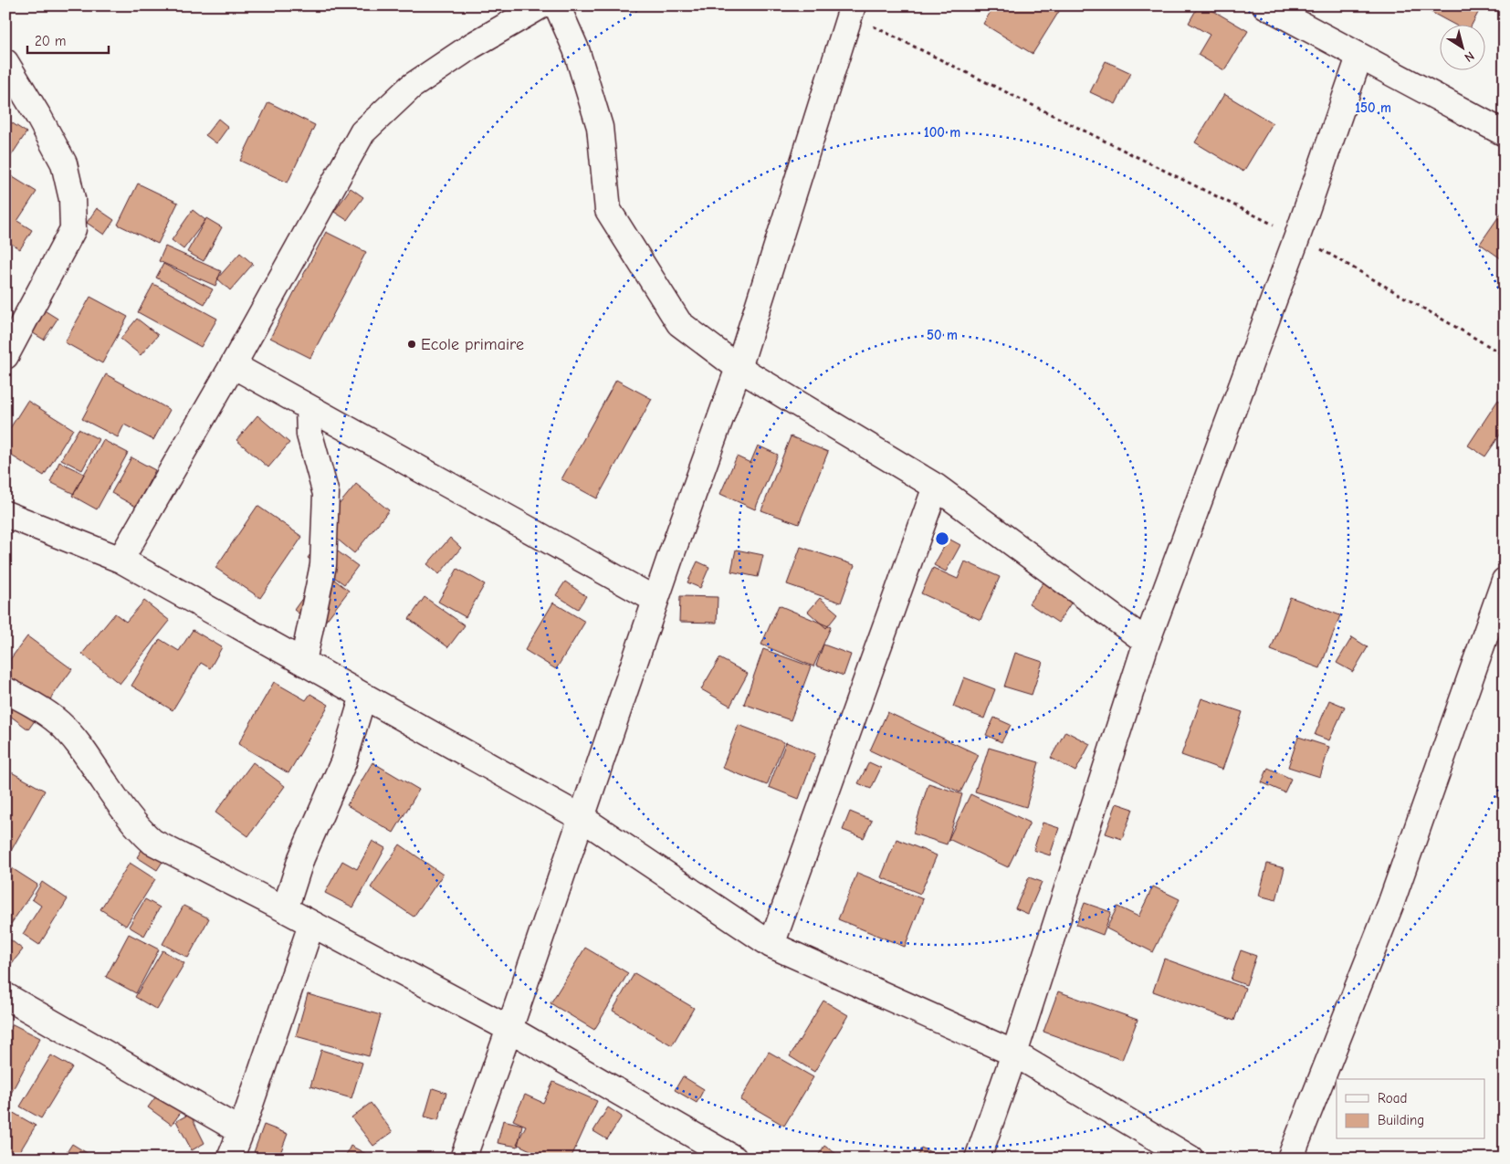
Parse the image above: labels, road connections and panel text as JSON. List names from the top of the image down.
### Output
{
  "places": ["Ecole primaire"],
  "legend": ["Road", "Building"],
  "scale_bar": "20 m",
  "north": "bottom right",
  "rings": ["150 m", "100 m", "50 m"]
}
